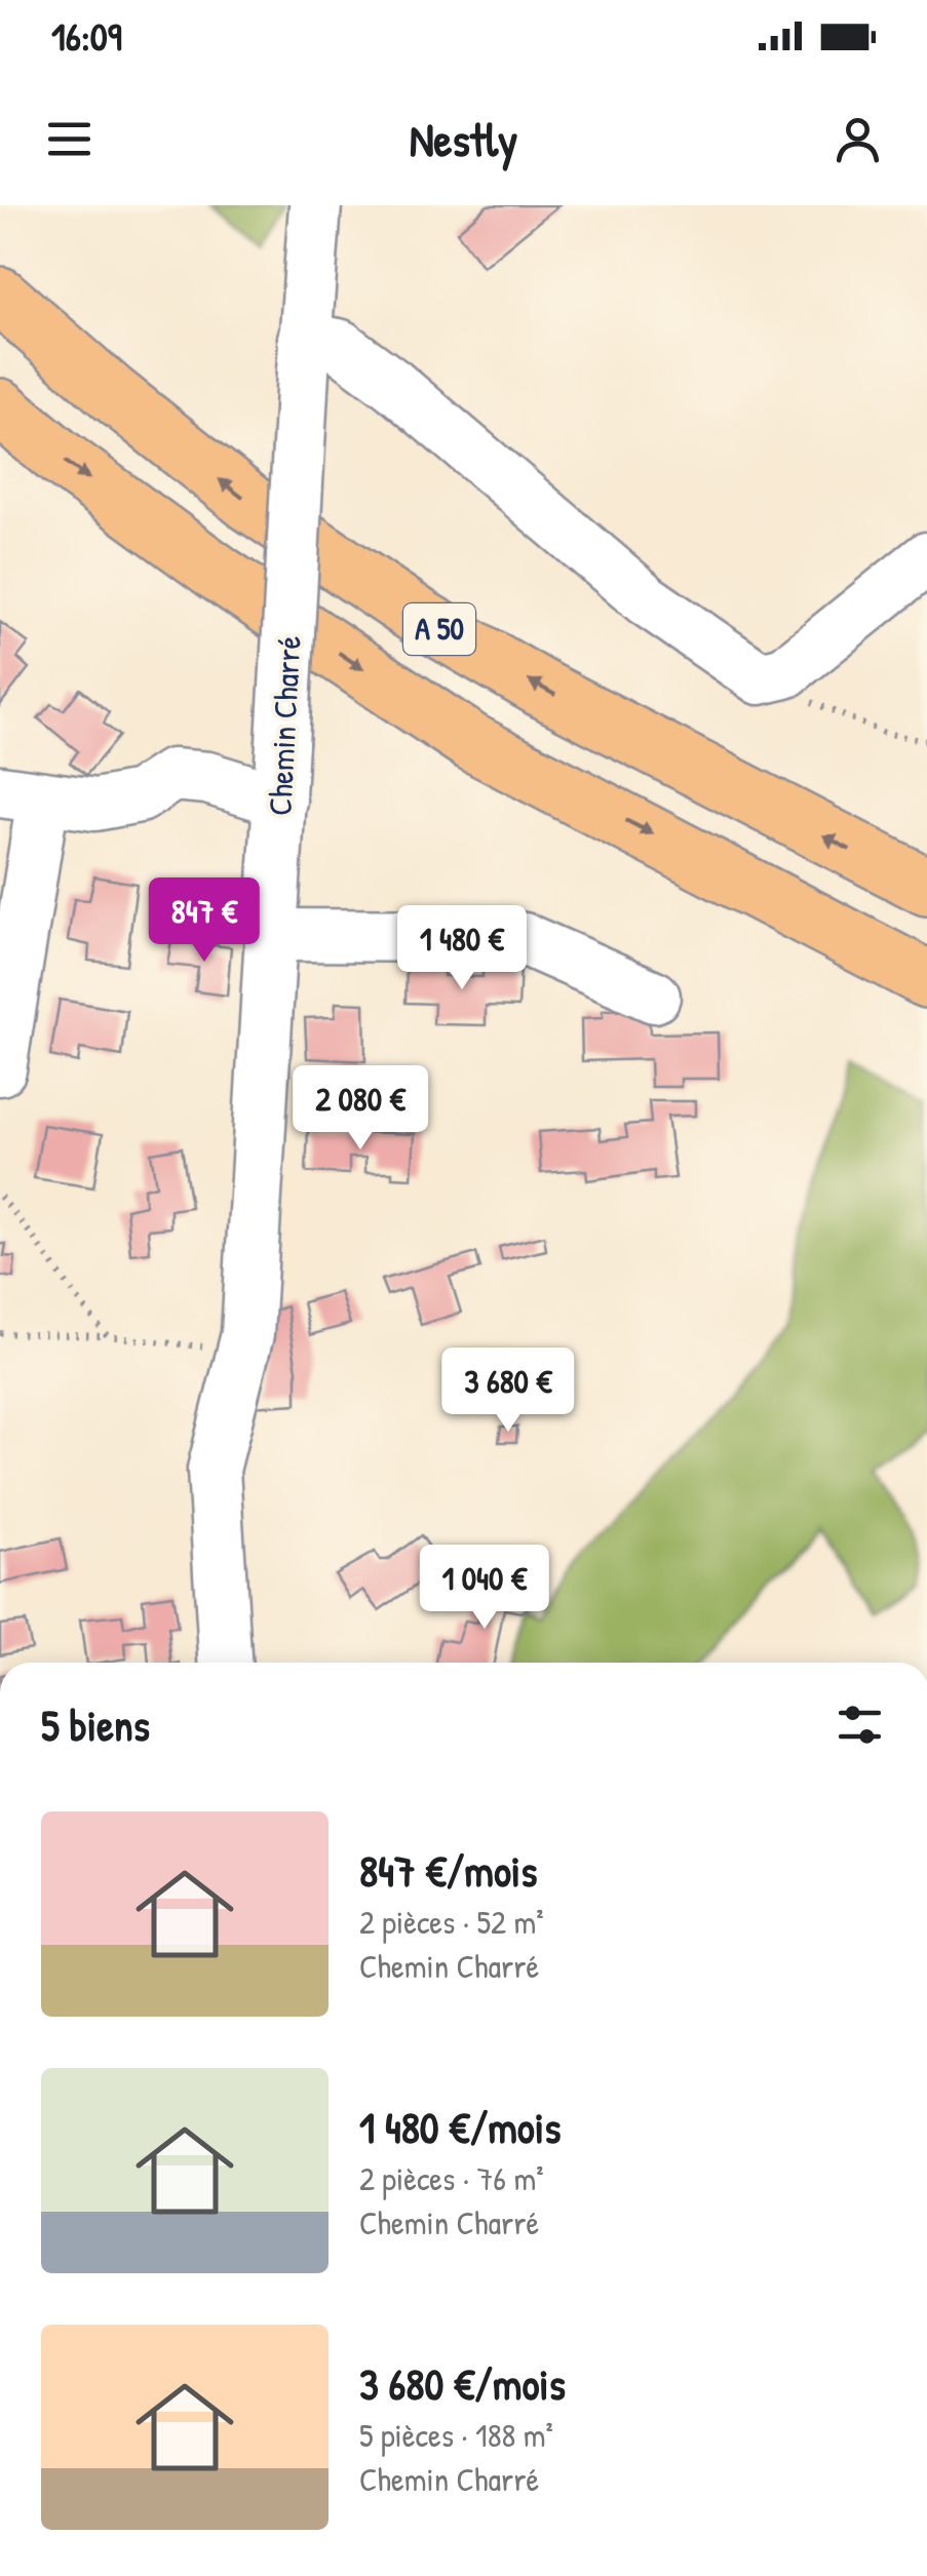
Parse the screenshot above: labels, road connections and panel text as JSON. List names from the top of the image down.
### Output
{
  "streets": {
    "highway": ["A 50"],
    "street": ["Chemin Charré"]
  },
  "page": {
    "status": "16:09",
    "header": "Nestly",
    "price": [
      "847 €",
      "1 480 €",
      "2 080 €",
      "3 680 €",
      "1 040 €"
    ],
    "heading": "5 biens",
    "list": [
      {
        "name": "847 €/mois",
        "note": "2 pièces · 52 m² · Chemin Charré"
      },
      {
        "name": "1 480 €/mois",
        "note": "2 pièces · 76 m² · Chemin Charré"
      },
      {
        "name": "3 680 €/mois",
        "note": "5 pièces · 188 m² · Chemin Charré"
      }
    ]
  }
}
